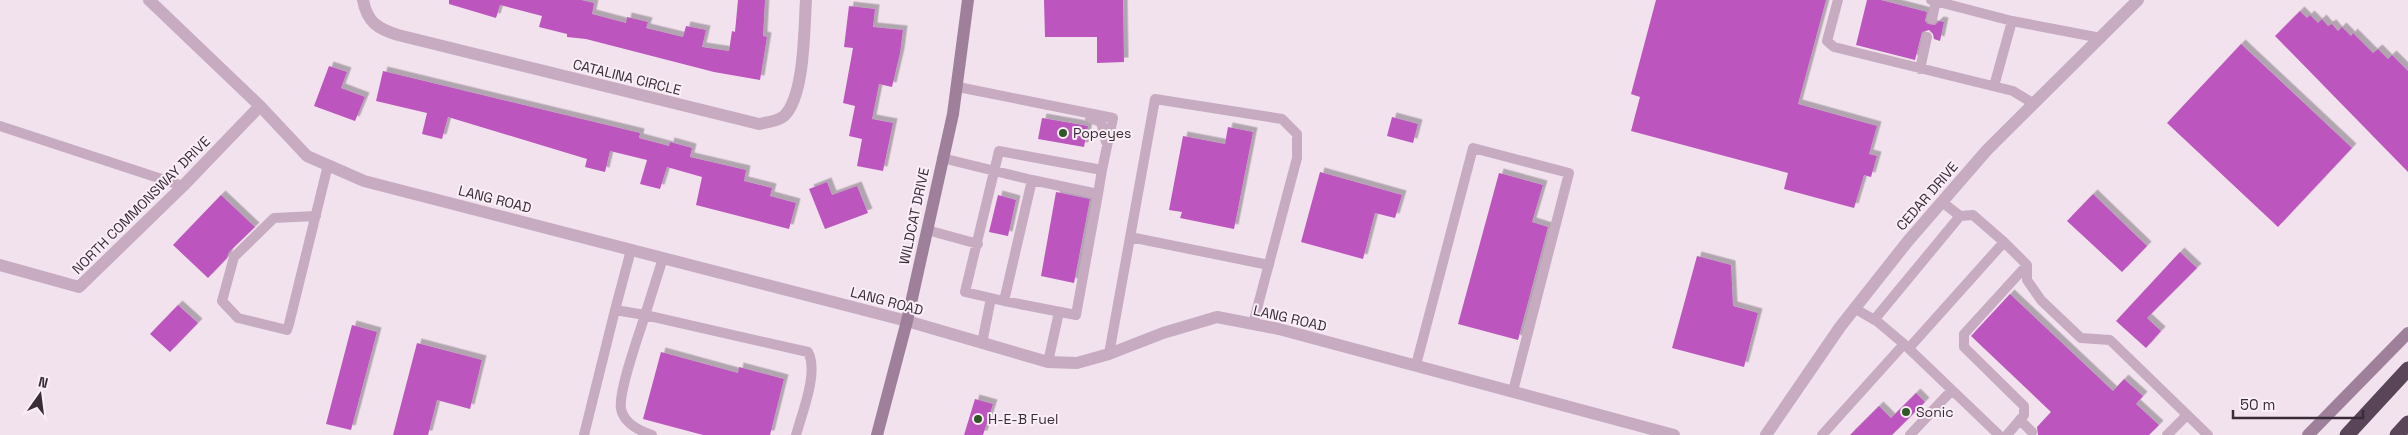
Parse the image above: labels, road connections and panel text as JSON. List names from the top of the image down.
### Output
{
  "streets": {
    "main road": ["WILDCAT DRIVE"],
    "street": [
      "CATALINA CIRCLE",
      "CEDAR DRIVE",
      "LANG ROAD",
      "NORTH COMMONSWAY DRIVE"
    ]
  },
  "crossings": [
    ["LANG ROAD", "NORTH COMMONSWAY DRIVE"],
    ["LANG ROAD", "WILDCAT DRIVE"]
  ],
  "places": ["Popeyes", "Sonic", "H-E-B Fuel"],
  "scale_bar": "50 m",
  "north": "top"
}
